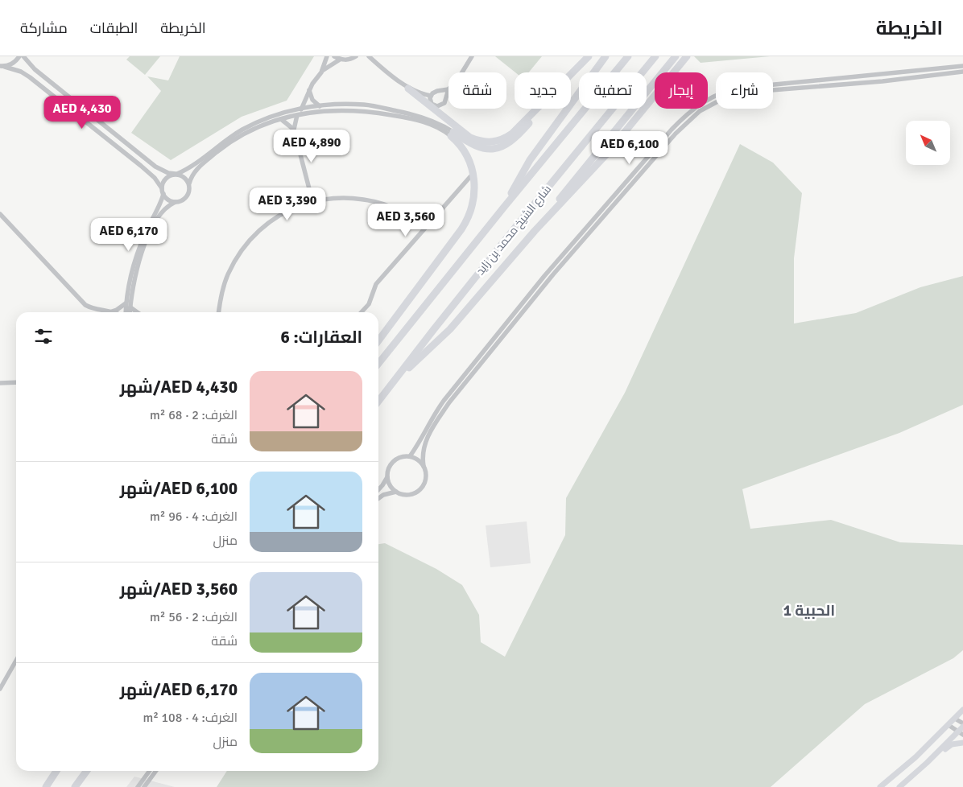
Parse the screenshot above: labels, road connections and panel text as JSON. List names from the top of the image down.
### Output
{
  "streets": {
    "highway": ["شارع الشيخ محمد بن زايد"]
  },
  "districts": ["الحبية 1"],
  "north": "top left",
  "page": {
    "header": "الخريطة",
    "nav": ["الخريطة", "الطبقات", "مشاركة"],
    "chip": [
      "شراء",
      "إيجار",
      "تصفية",
      "جديد",
      "شقة"
    ],
    "price": [
      "AED 4,430",
      "AED 4,890",
      "AED 6,100",
      "AED 3,390",
      "AED 3,560",
      "AED 6,170"
    ],
    "heading": "العقارات: 6",
    "list": [
      {
        "name": "AED 4,430/شهر",
        "note": "الغرف: 2 · 68 m² · شقة"
      },
      {
        "name": "AED 6,100/شهر",
        "note": "الغرف: 4 · 96 m² · منزل"
      },
      {
        "name": "AED 3,560/شهر",
        "note": "الغرف: 2 · 56 m² · شقة"
      },
      {
        "name": "AED 6,170/شهر",
        "note": "الغرف: 4 · 108 m² · منزل"
      }
    ]
  }
}
